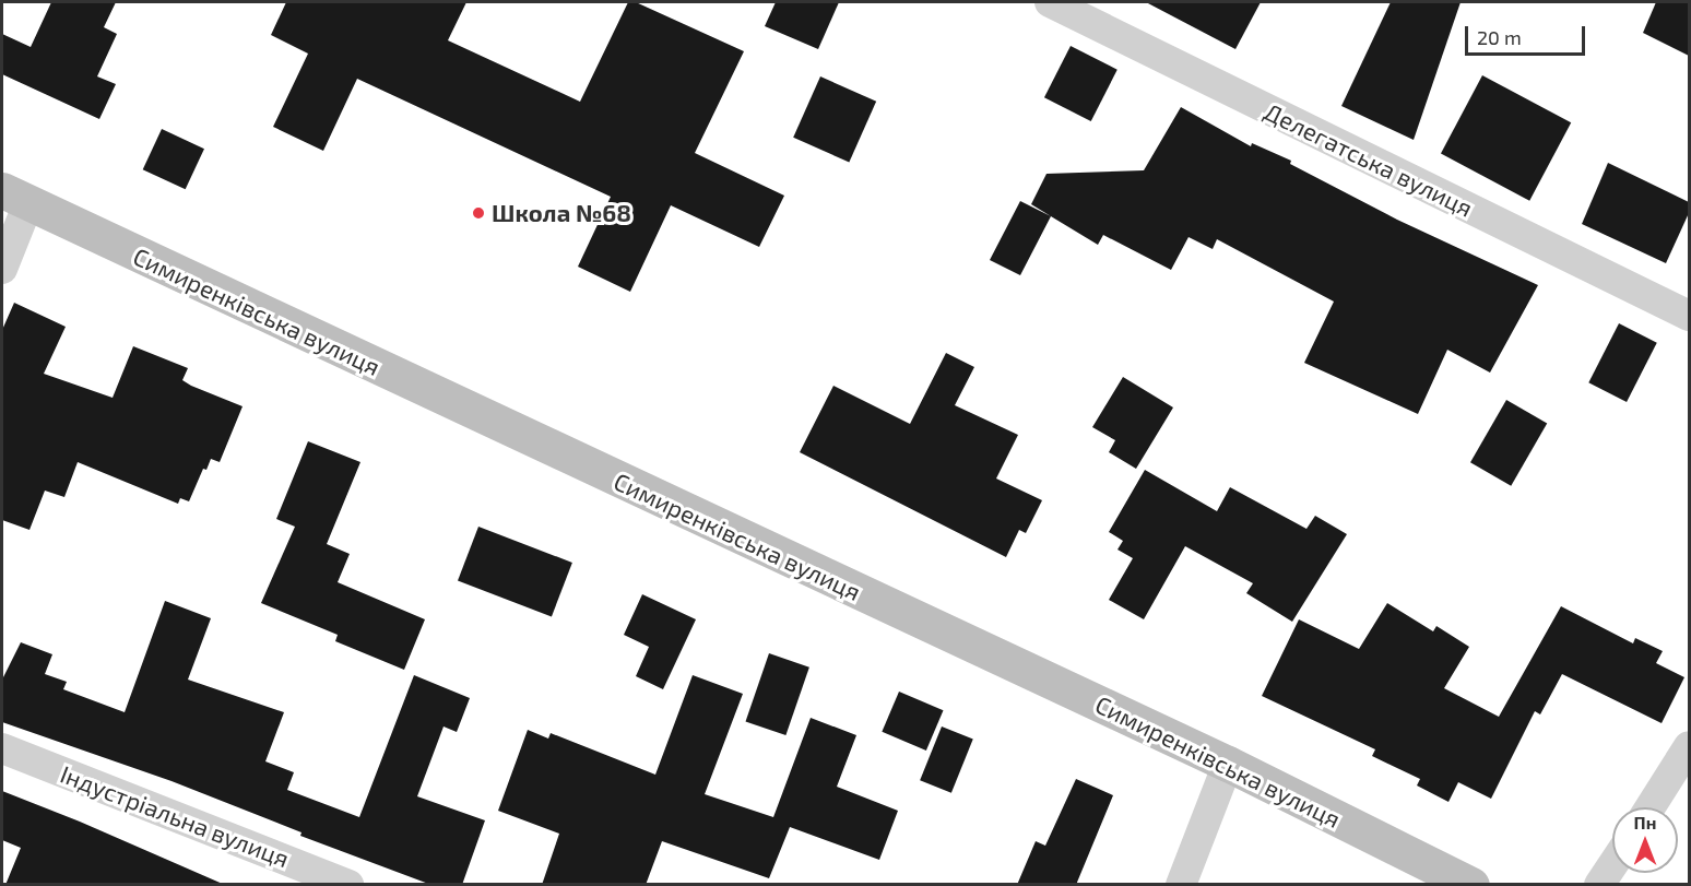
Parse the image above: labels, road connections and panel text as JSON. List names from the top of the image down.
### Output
{
  "streets": {
    "main road": ["Симиренківська вулиця"],
    "street": ["Делегатська вулиця", "Індустріальна вулиця"]
  },
  "places": ["Школа №68"],
  "scale_bar": "20 m",
  "north": "top"
}
